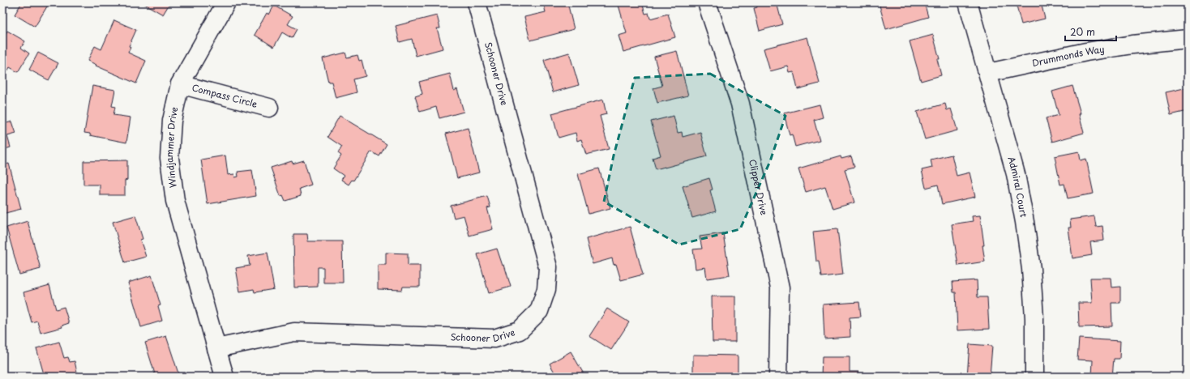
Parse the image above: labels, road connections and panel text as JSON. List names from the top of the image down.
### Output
{
  "streets": {
    "street": [
      "Drummonds Way",
      "Schooner Drive",
      "Compass Circle",
      "Windjammer Drive",
      "Clipper Drive",
      "Admiral Court"
    ]
  },
  "crossings": [
    ["Drummonds Way", "Admiral Court"],
    ["Schooner Drive", "Windjammer Drive"],
    ["Compass Circle", "Windjammer Drive"]
  ],
  "scale_bar": "20 m"
}
